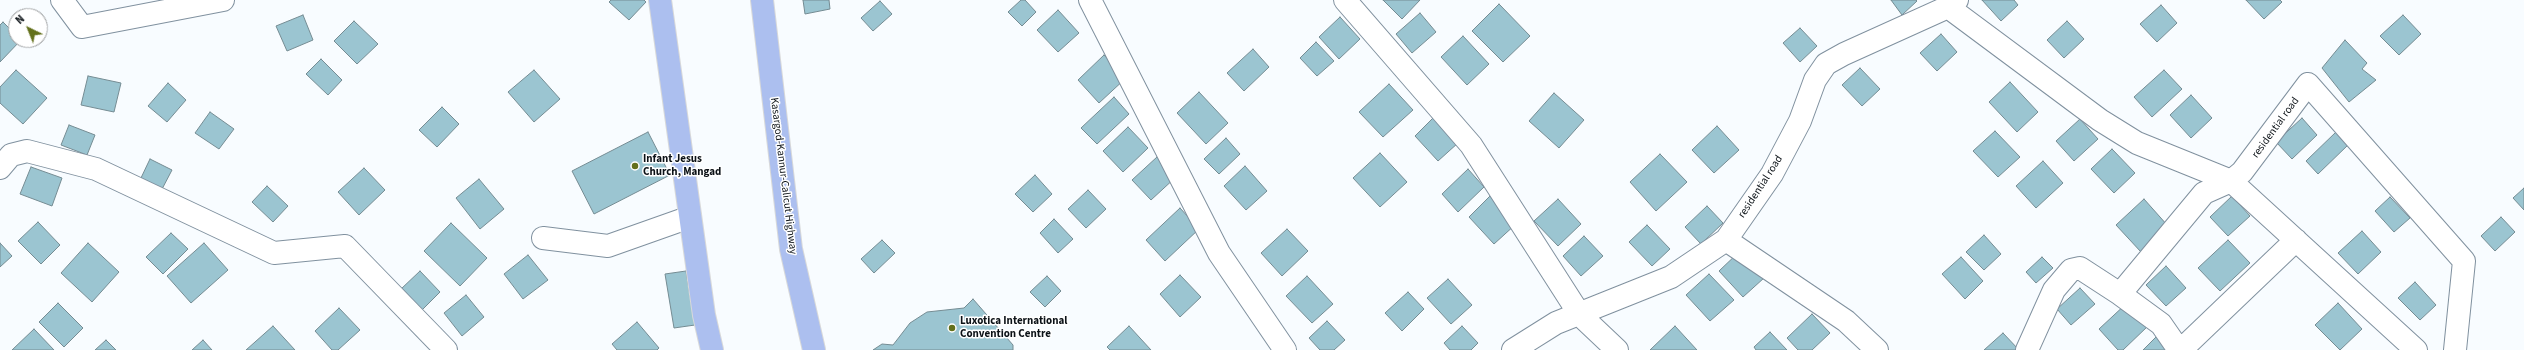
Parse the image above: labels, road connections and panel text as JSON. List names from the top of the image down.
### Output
{
  "streets": {
    "highway": ["Kasargod-Kannur-Calicut Highway"],
    "street": ["residential road"]
  },
  "places": ["Infant Jesus Church, Mangad", "Luxotica International Convention Centre"],
  "north": "top left"
}
